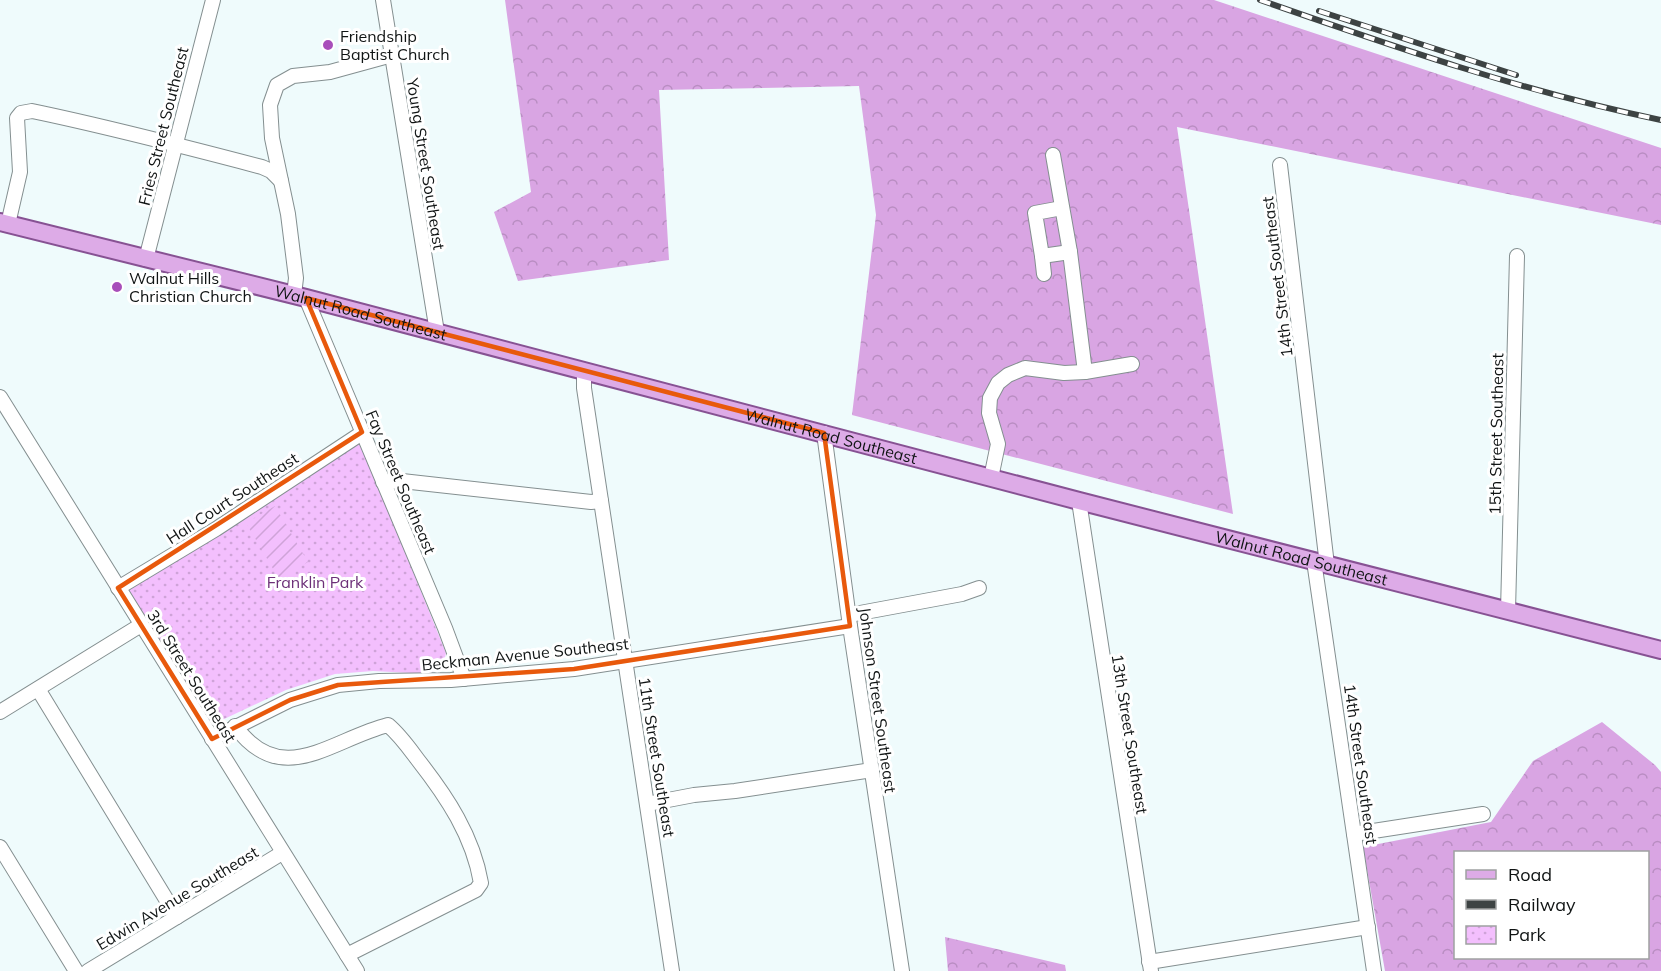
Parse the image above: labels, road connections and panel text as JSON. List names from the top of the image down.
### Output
{
  "streets": {
    "main road": ["Walnut Road Southeast"],
    "street": [
      "Fries Street Southeast",
      "Young Street Southeast",
      "14th Street Southeast",
      "15th Street Southeast",
      "Fay Street Southeast",
      "Hall Court Southeast",
      "Beckman Avenue Southeast",
      "3rd Street Southeast",
      "Johnson Street Southeast",
      "13th Street Southeast",
      "11th Street Southeast",
      "Edwin Avenue Southeast"
    ]
  },
  "crossings": [
    ["Fries Street Southeast", "Walnut Road Southeast"],
    ["Young Street Southeast", "Walnut Road Southeast"],
    ["14th Street Southeast", "Walnut Road Southeast"],
    ["Walnut Road Southeast", "15th Street Southeast"],
    ["Walnut Road Southeast", "Fay Street Southeast"],
    ["Walnut Road Southeast", "Johnson Street Southeast"],
    ["Walnut Road Southeast", "13th Street Southeast"],
    ["Walnut Road Southeast", "11th Street Southeast"],
    ["Fay Street Southeast", "Hall Court Southeast"],
    ["Fay Street Southeast", "Beckman Avenue Southeast"],
    ["Hall Court Southeast", "3rd Street Southeast"],
    ["Beckman Avenue Southeast", "3rd Street Southeast"],
    ["Beckman Avenue Southeast", "Johnson Street Southeast"],
    ["Beckman Avenue Southeast", "11th Street Southeast"],
    ["3rd Street Southeast", "Edwin Avenue Southeast"]
  ],
  "parks": ["Franklin Park"],
  "places": ["Friendship Baptist Church", "Walnut Hills Christian Church"],
  "legend": ["Road", "Railway", "Park"]
}
